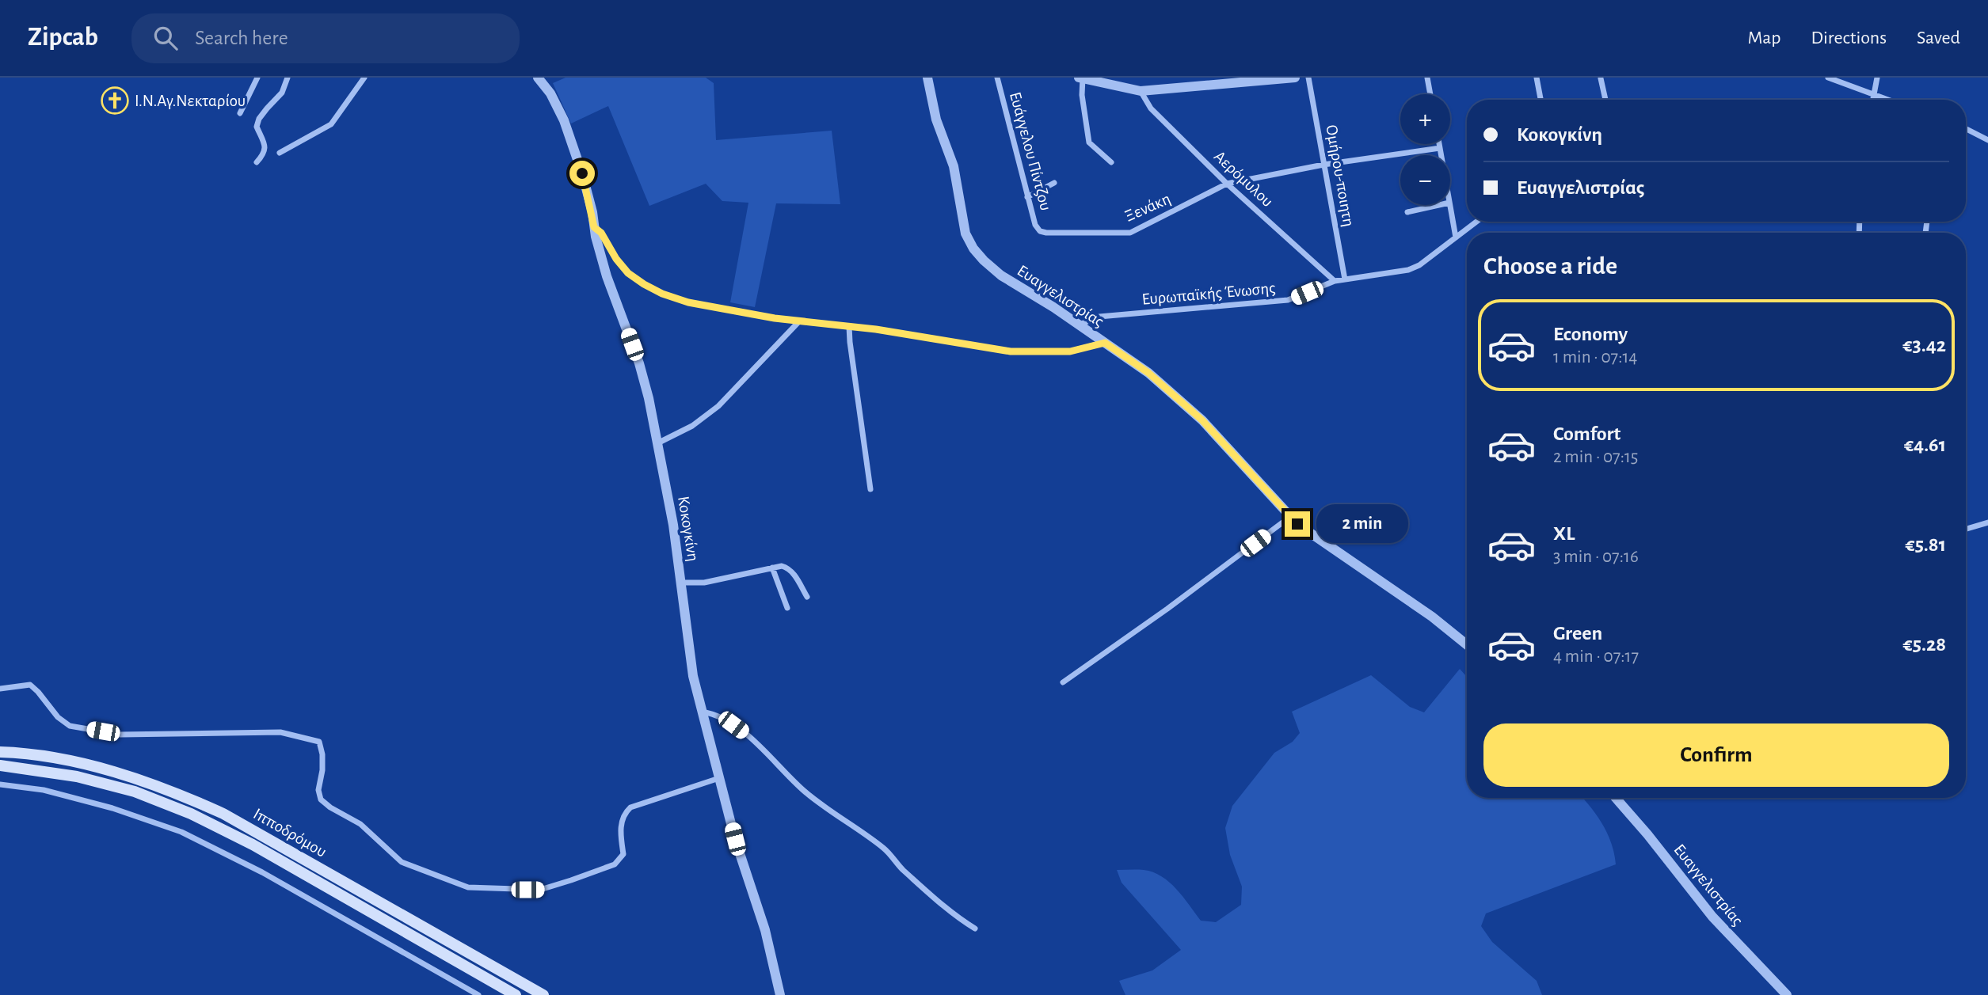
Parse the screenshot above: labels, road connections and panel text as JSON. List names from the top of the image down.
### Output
{
  "streets": {
    "main road": ["Ιπποδρόμου"],
    "street": [
      "Ευάγγελου Πίντζου",
      "Ομήρου-ποιητη",
      "Αερόμυλου",
      "Ξενάκη",
      "Ευρωπαϊκής Ένωσης",
      "Ευαγγελιστρίας",
      "Κοκογκίνη"
    ]
  },
  "crossings": [
    ["Ευάγγελου Πίντζου", "Ξενάκη"],
    ["Ομήρου-ποιητη", "Ξενάκη"],
    ["Ομήρου-ποιητη", "Ευρωπαϊκής Ένωσης"],
    ["Αερόμυλου", "Ξενάκη"],
    ["Αερόμυλου", "Ευρωπαϊκής Ένωσης"],
    ["Ευρωπαϊκής Ένωσης", "Ευαγγελιστρίας"]
  ],
  "places": {
    "church": ["Ι.Ν.Αγ.Νεκταρίου"]
  },
  "page": {
    "header": "Zipcab",
    "search": "Search here",
    "nav": ["Map", "Directions", "Saved"],
    "map_buttons": ["+", "−"],
    "banner": ["Κοκογκίνη", "Ευαγγελιστρίας"],
    "heading": "Choose a ride",
    "list": [
      {
        "name": "Economy",
        "note": "1 min · 07:14",
        "value": "€3.42"
      },
      {
        "name": "Comfort",
        "note": "2 min · 07:15",
        "value": "€4.61"
      },
      {
        "name": "XL",
        "note": "3 min · 07:16",
        "value": "€5.81"
      },
      {
        "name": "Green",
        "note": "4 min · 07:17",
        "value": "€5.28"
      }
    ],
    "bubble": "2 min",
    "buttons": "Confirm"
  }
}
